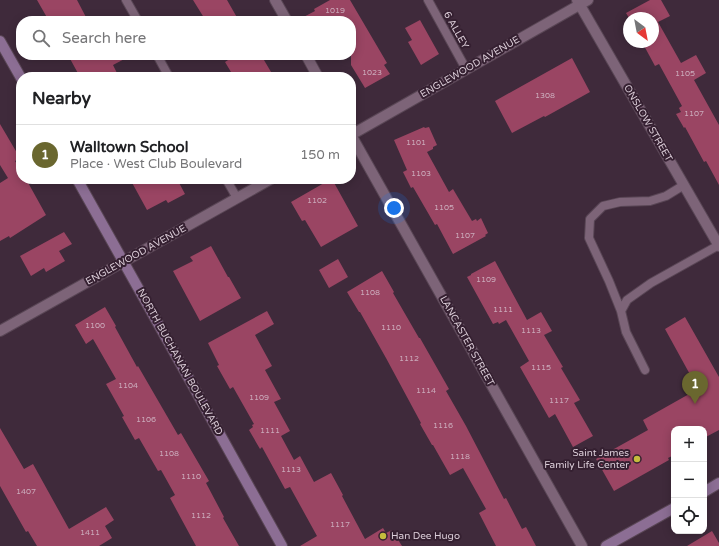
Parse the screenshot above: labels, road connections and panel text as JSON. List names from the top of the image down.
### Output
{
  "streets": {
    "street": [
      "ENGLEWOOD AVENUE",
      "ONSLOW STREET",
      "LANCASTER STREET",
      "NORTH BUCHANAN BOULEVARD"
    ],
    "lane": ["6 ALLEY"]
  },
  "crossings": [
    ["6 ALLEY", "ENGLEWOOD AVENUE"],
    ["ENGLEWOOD AVENUE", "ONSLOW STREET"],
    ["ENGLEWOOD AVENUE", "NORTH BUCHANAN BOULEVARD"]
  ],
  "places": ["Saint James Family Life Center", "Han Dee Hugo"],
  "house_numbers": [
    "1019",
    "1023",
    "1105",
    "1308",
    "1107",
    "1101",
    "1103",
    "1102",
    "1105",
    "1107",
    "1109",
    "1108",
    "1111",
    "1100",
    "1110",
    "1113",
    "1112",
    "1115",
    "1104",
    "1114",
    "1109",
    "1117",
    "1106",
    "1116",
    "1111",
    "1108",
    "1118",
    "1113",
    "1110",
    "1407",
    "1112",
    "1117",
    "1411"
  ],
  "north": "bottom right",
  "page": {
    "search": "Search here",
    "heading": "Nearby",
    "list": [
      {
        "mark": "1",
        "name": "Walltown School",
        "note": "Place · West Club Boulevard",
        "value": "150 m"
      }
    ],
    "pins": "1",
    "map_buttons": ["+", "−"]
  }
}
